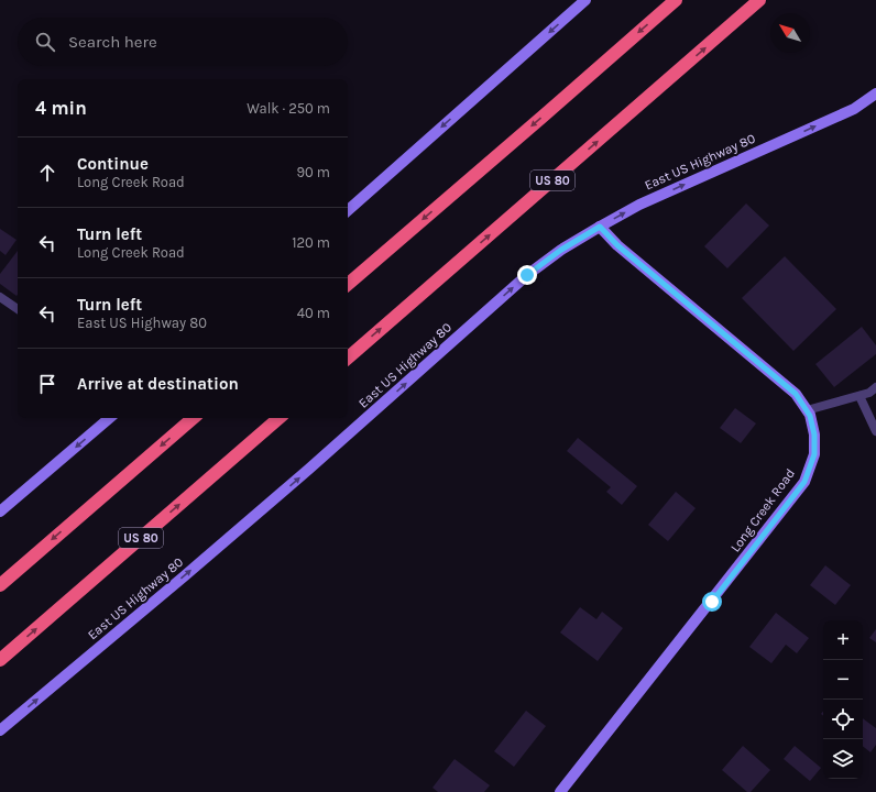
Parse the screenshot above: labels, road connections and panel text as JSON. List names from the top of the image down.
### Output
{
  "streets": {
    "highway": ["US 80"],
    "main road": ["East US Highway 80", "Long Creek Road"]
  },
  "crossings": [
    ["East US Highway 80", "Long Creek Road"]
  ],
  "one_way": ["East US Highway 80"],
  "north": "top left",
  "page": {
    "search": "Search here",
    "heading": ["4 min", "Walk · 250 m"],
    "list": [
      ["Continue", "Long Creek Road", "90 m"],
      ["Turn left", "Long Creek Road", "120 m"],
      ["Turn left", "East US Highway 80", "40 m"],
      "Arrive at destination"
    ],
    "map_buttons": ["+", "−"]
  }
}
